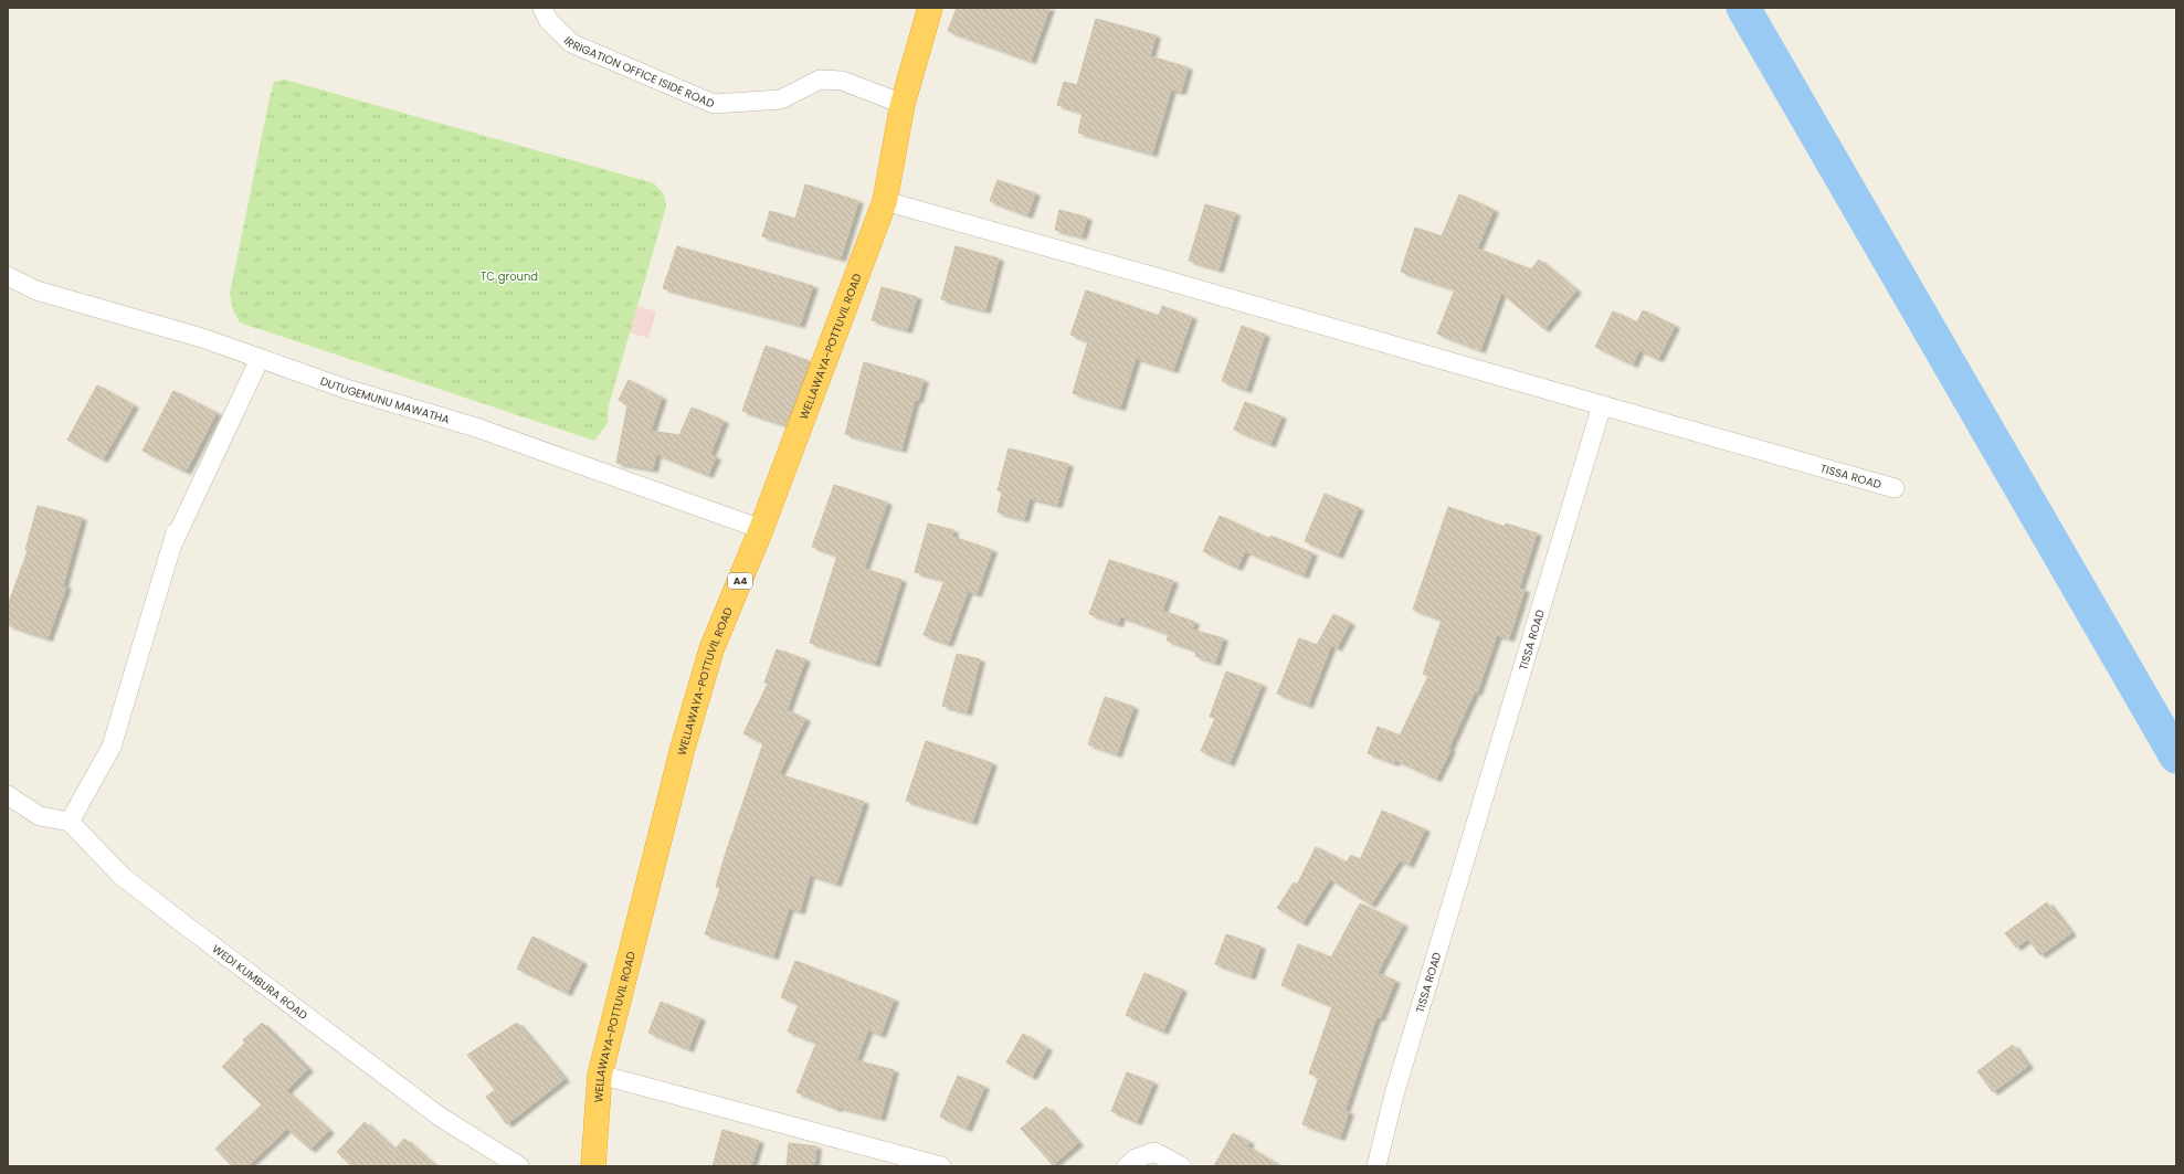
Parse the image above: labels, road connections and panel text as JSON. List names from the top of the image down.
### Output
{
  "streets": {
    "highway": ["WELLAWAYA-POTTUVIL ROAD", "A4"],
    "street": [
      "IRRIGATION OFFICE ISIDE ROAD",
      "DUTUGEMUNU MAWATHA",
      "TISSA ROAD",
      "WEDI KUMBURA ROAD"
    ]
  },
  "crossings": [
    ["IRRIGATION OFFICE ISIDE ROAD", "WELLAWAYA-POTTUVIL ROAD"],
    ["WELLAWAYA-POTTUVIL ROAD", "DUTUGEMUNU MAWATHA"]
  ],
  "parks": ["TC ground"]
}
